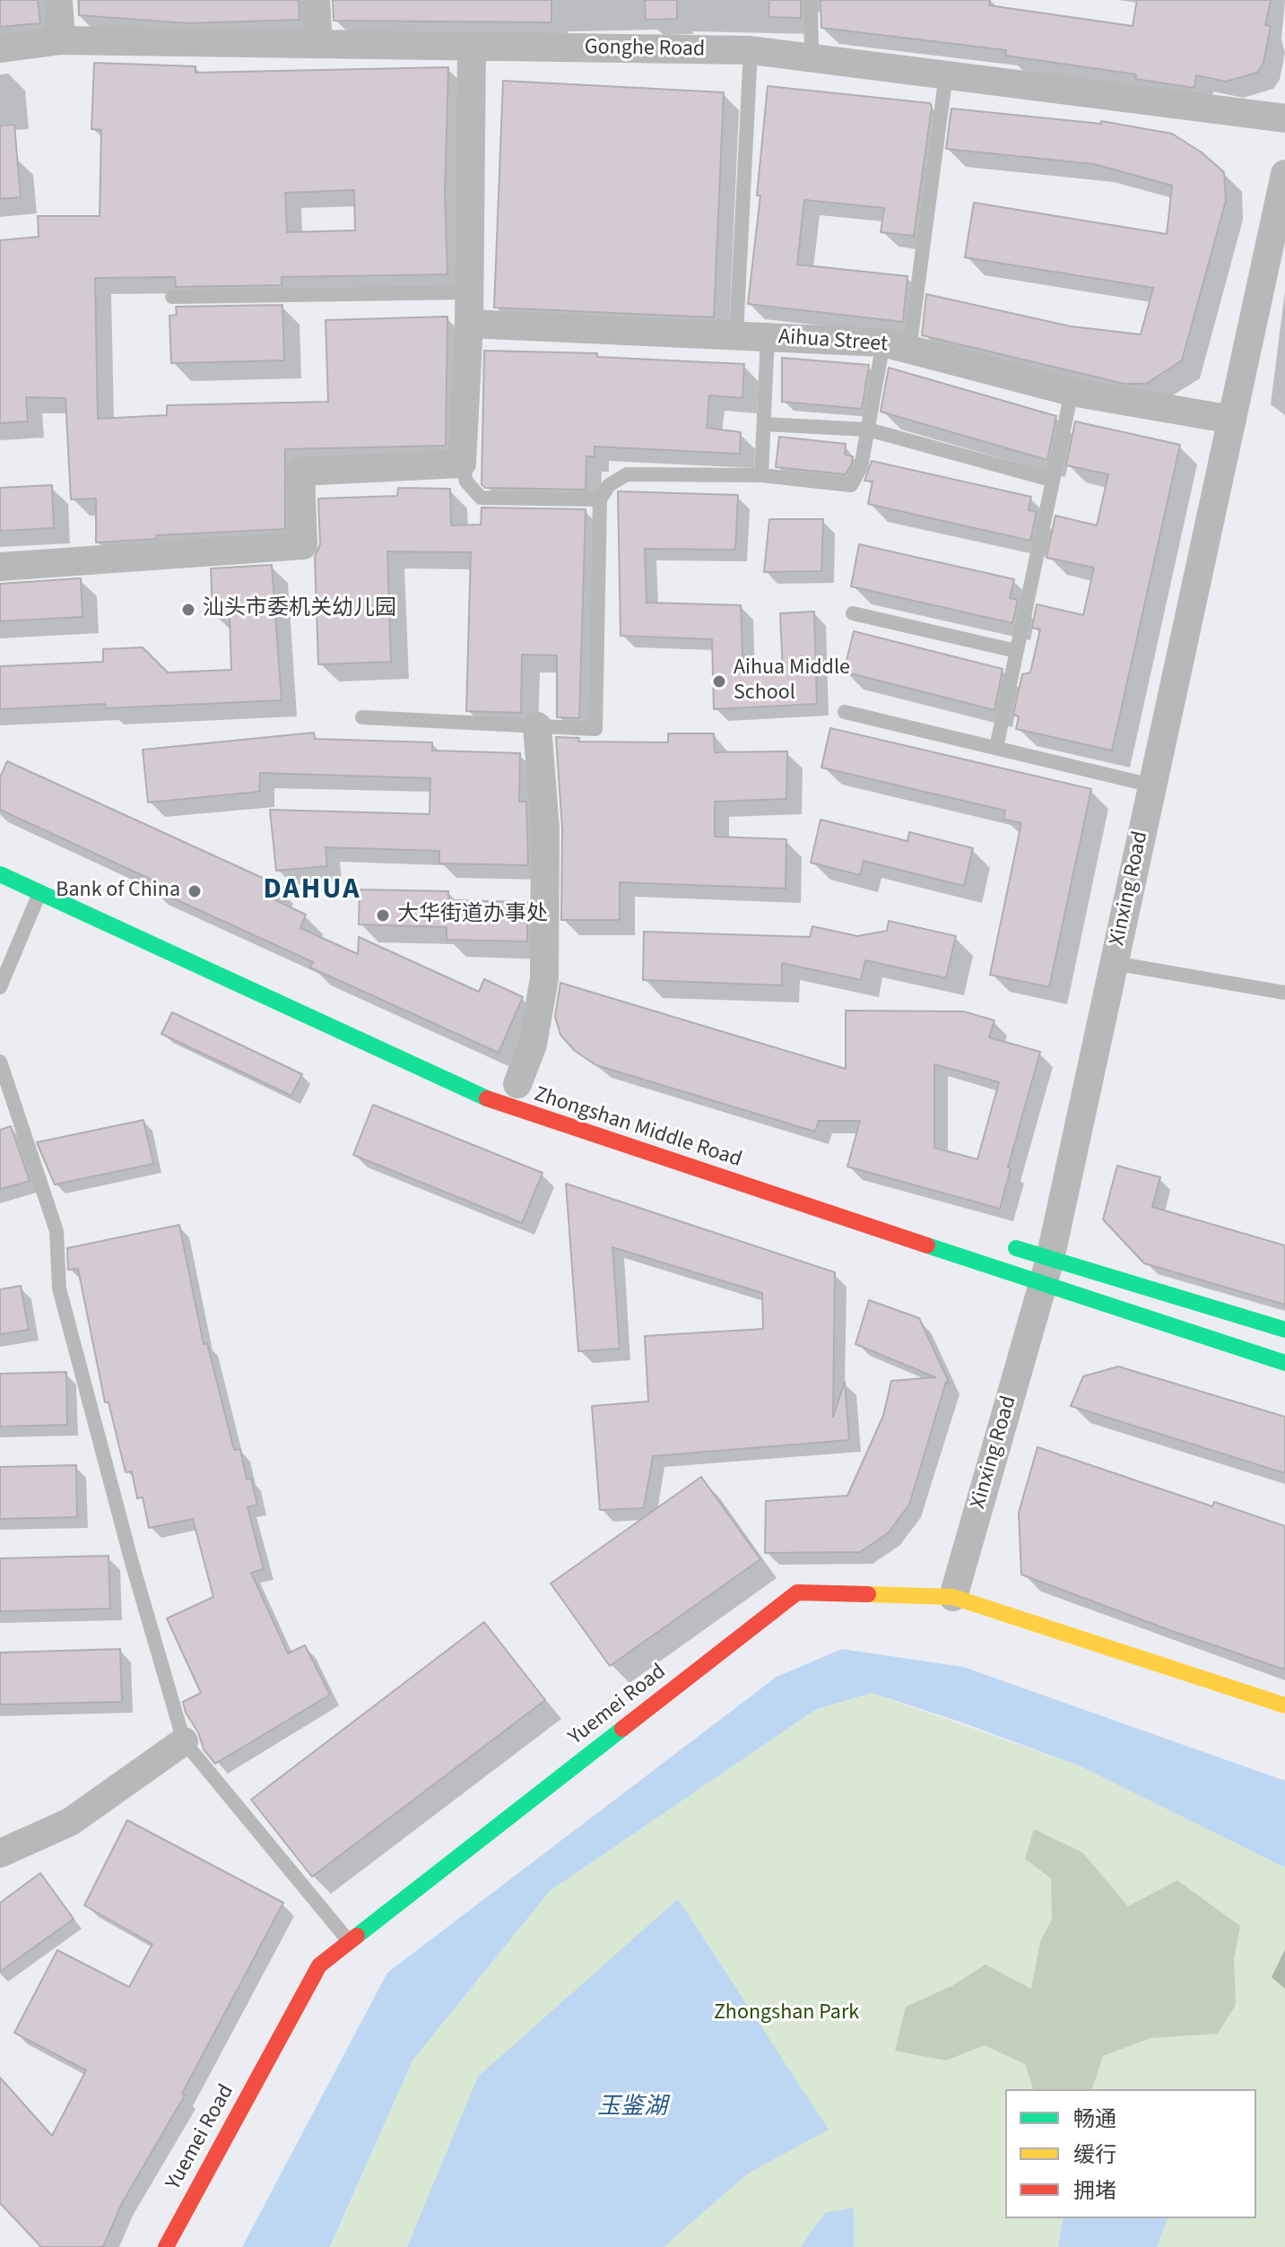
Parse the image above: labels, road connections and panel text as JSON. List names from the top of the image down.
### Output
{
  "streets": {
    "main road": ["Zhongshan Middle Road", "Yuemei Road"],
    "street": ["Gonghe Road", "Aihua Street", "Xinxing Road"]
  },
  "crossings": [
    ["Aihua Street", "Xinxing Road"],
    ["Xinxing Road", "Zhongshan Middle Road"],
    ["Xinxing Road", "Yuemei Road"]
  ],
  "districts": ["DAHUA"],
  "water": ["玉鉴湖"],
  "parks": ["Zhongshan Park"],
  "places": [
    "汕头市委机关幼儿园",
    "Aihua Middle School",
    "Bank of China",
    "大华街道办事处"
  ],
  "legend": ["畅通", "缓行", "拥堵"]
}
